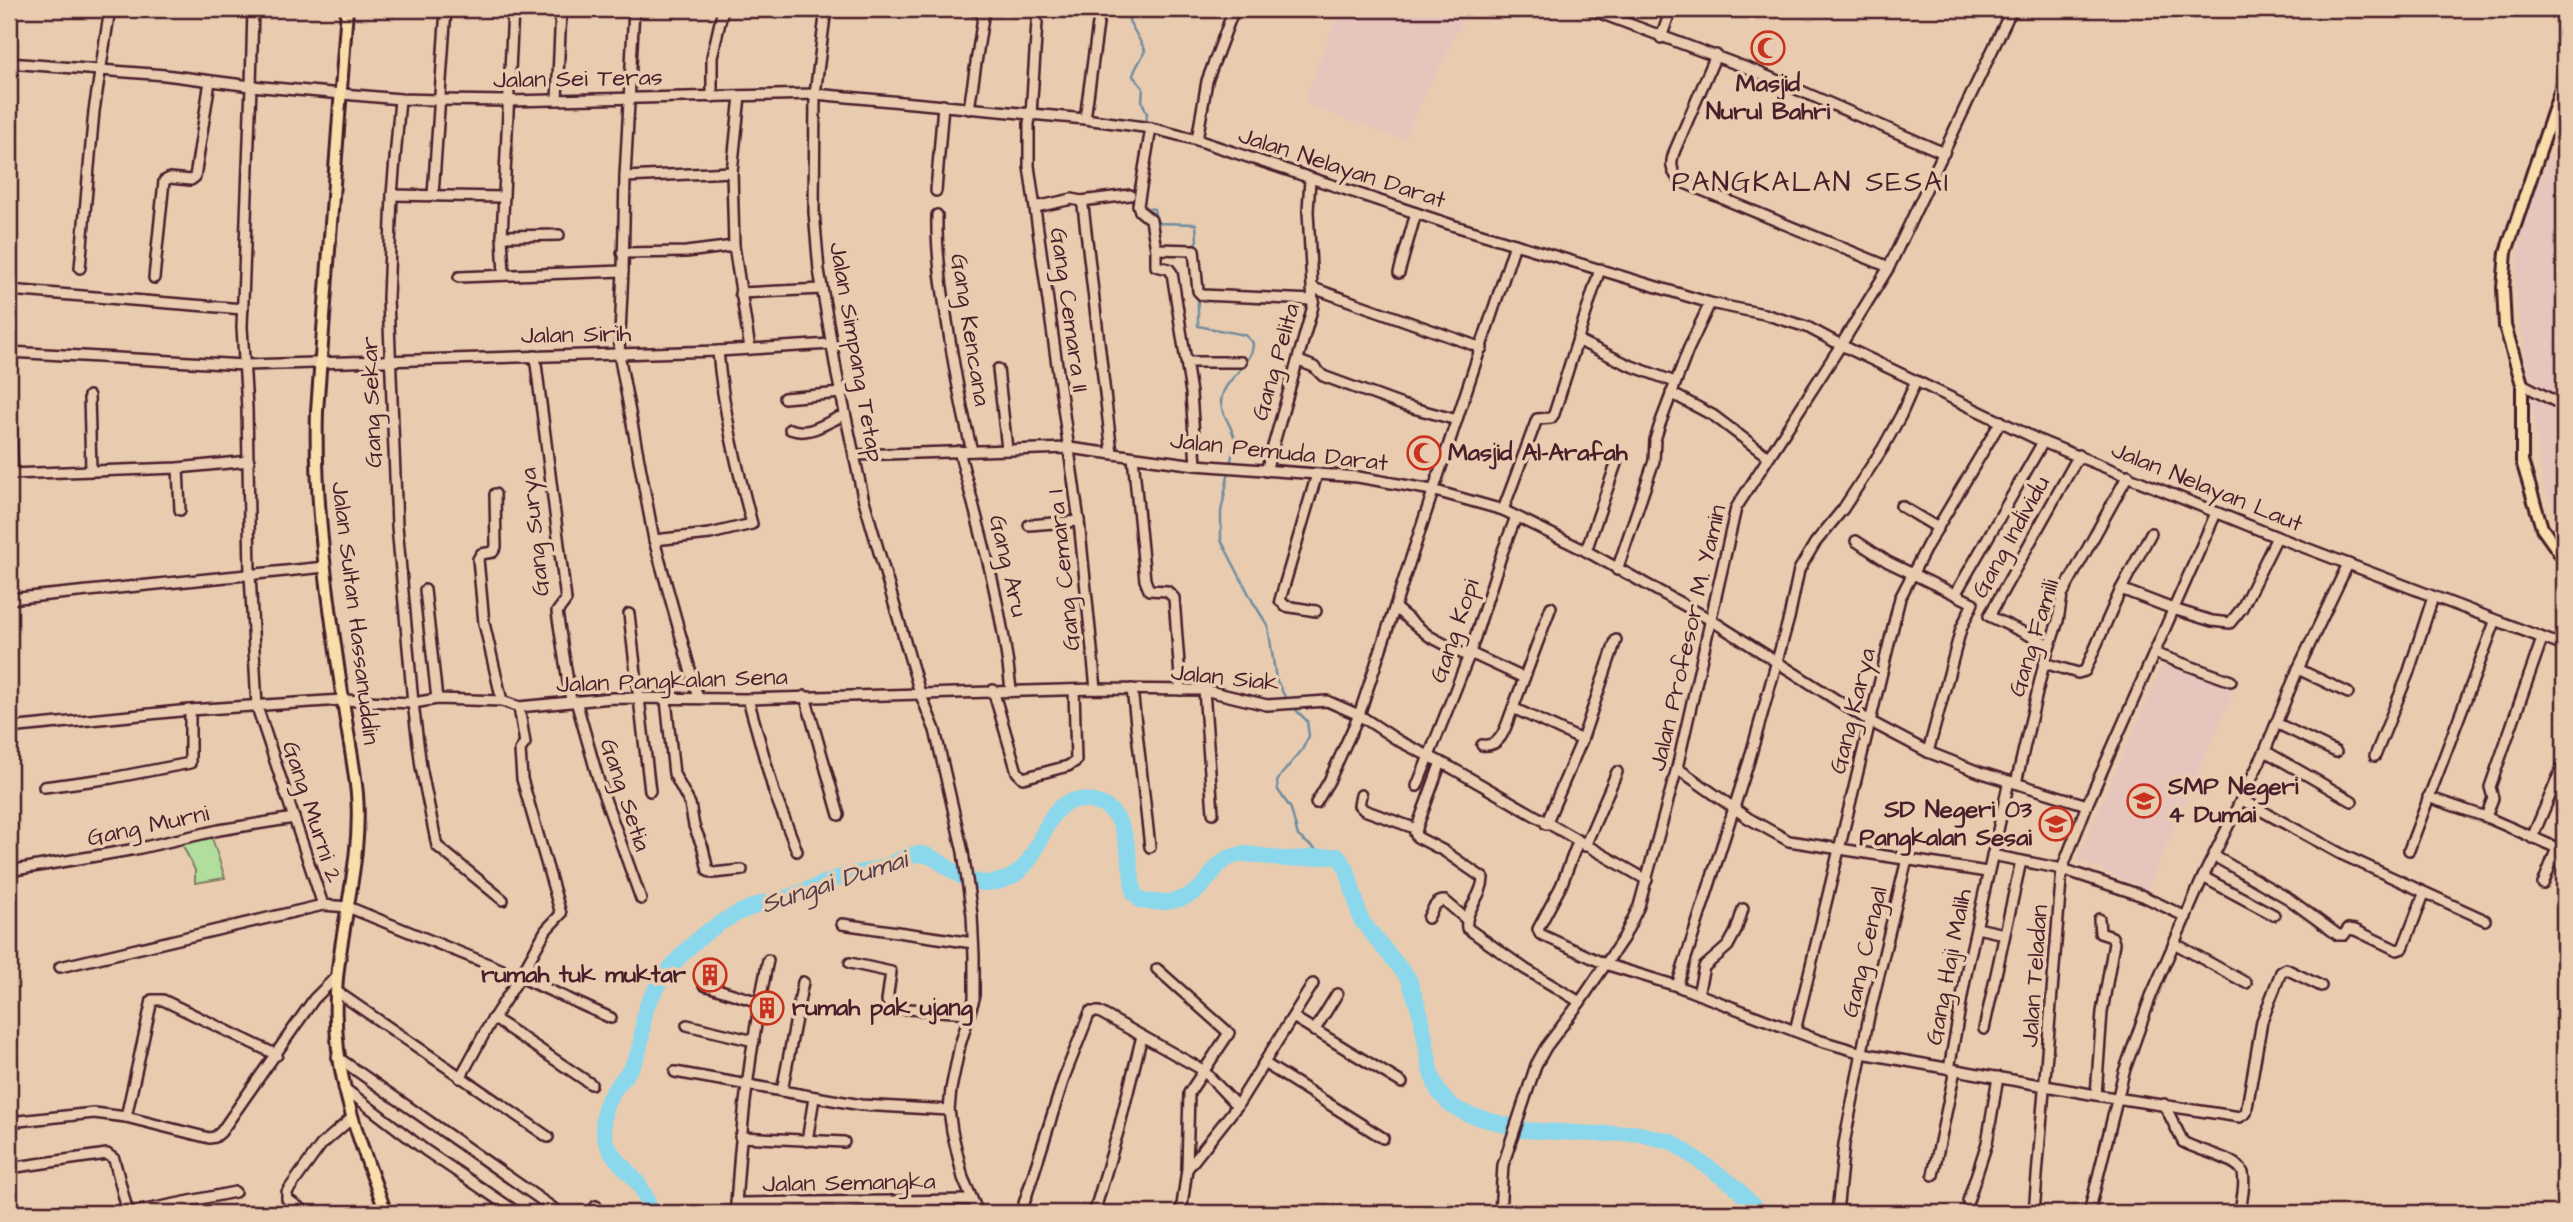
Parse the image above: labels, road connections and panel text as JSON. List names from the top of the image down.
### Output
{
  "streets": {
    "main road": ["Jalan Sultan Hassanuddin"],
    "street": [
      "Jalan Sei Teras",
      "Jalan Nelayan Darat",
      "Gang Cemara II",
      "Gang Kencana",
      "Jalan Sirih",
      "Jalan Simpang Tetap",
      "Gang Pelita",
      "Gang Sekar",
      "Jalan Pemuda Darat",
      "Jalan Nelayan Laut",
      "Gang Surya",
      "Gang Individu",
      "Gang Aru",
      "Gang Cemara I",
      "Gang Kopi",
      "Jalan Profesor M. Yamin",
      "Gang Famili",
      "Jalan Siak",
      "Jalan Pangkalan Sena",
      "Gang Karya",
      "Gang Setia",
      "Gang Murni 2",
      "Gang Murni",
      "Gang Cengal",
      "Gang Haji Malih",
      "Jalan Teladan",
      "Jalan Semangka"
    ]
  },
  "crossings": [
    ["Jalan Sei Teras", "Jalan Nelayan Darat"],
    ["Jalan Sei Teras", "Jalan Simpang Tetap"],
    ["Jalan Sei Teras", "Gang Sekar"],
    ["Jalan Sei Teras", "Jalan Sultan Hassanuddin"],
    ["Jalan Sei Teras", "Gang Murni 2"],
    ["Jalan Nelayan Darat", "Gang Cemara II"],
    ["Jalan Nelayan Darat", "Jalan Simpang Tetap"],
    ["Jalan Nelayan Darat", "Gang Pelita"],
    ["Jalan Nelayan Darat", "Jalan Nelayan Laut"],
    ["Jalan Nelayan Darat", "Jalan Profesor M. Yamin"],
    ["Gang Cemara II", "Jalan Pemuda Darat"],
    ["Gang Cemara II", "Gang Cemara I"],
    ["Gang Kencana", "Jalan Pemuda Darat"],
    ["Jalan Sirih", "Jalan Simpang Tetap"],
    ["Jalan Sirih", "Gang Sekar"],
    ["Jalan Sirih", "Gang Surya"],
    ["Jalan Sirih", "Jalan Sultan Hassanuddin"],
    ["Jalan Sirih", "Gang Murni 2"],
    ["Jalan Simpang Tetap", "Jalan Pemuda Darat"],
    ["Jalan Simpang Tetap", "Jalan Siak"],
    ["Jalan Simpang Tetap", "Jalan Pangkalan Sena"],
    ["Jalan Simpang Tetap", "Jalan Semangka"],
    ["Gang Pelita", "Jalan Pemuda Darat"],
    ["Gang Sekar", "Jalan Pangkalan Sena"],
    ["Jalan Pemuda Darat", "Gang Aru"],
    ["Jalan Pemuda Darat", "Gang Cemara I"],
    ["Jalan Pemuda Darat", "Gang Kopi"],
    ["Jalan Pemuda Darat", "Jalan Profesor M. Yamin"],
    ["Jalan Pemuda Darat", "Gang Famili"],
    ["Jalan Pemuda Darat", "Gang Karya"],
    ["Jalan Pemuda Darat", "Jalan Teladan"],
    ["Jalan Nelayan Laut", "Gang Individu"],
    ["Jalan Nelayan Laut", "Jalan Profesor M. Yamin"],
    ["Jalan Nelayan Laut", "Gang Famili"],
    ["Jalan Nelayan Laut", "Gang Karya"],
    ["Jalan Nelayan Laut", "Jalan Teladan"],
    ["Gang Surya", "Jalan Pangkalan Sena"],
    ["Gang Surya", "Gang Setia"],
    ["Gang Individu", "Gang Famili"],
    ["Gang Aru", "Jalan Siak"],
    ["Gang Cemara I", "Jalan Siak"],
    ["Jalan Sultan Hassanuddin", "Jalan Pangkalan Sena"],
    ["Jalan Sultan Hassanuddin", "Gang Murni 2"],
    ["Gang Kopi", "Jalan Siak"],
    ["Jalan Profesor M. Yamin", "Jalan Siak"],
    ["Gang Famili", "Gang Haji Malih"],
    ["Jalan Siak", "Jalan Pangkalan Sena"],
    ["Jalan Pangkalan Sena", "Gang Setia"],
    ["Jalan Pangkalan Sena", "Gang Murni 2"],
    ["Gang Murni 2", "Gang Murni"]
  ],
  "districts": ["PANGKALAN SESAI"],
  "water": ["Sungai Dumai"],
  "places": {
    "mosque": ["Masjid Nurul Bahri", "Masjid Al-Arafah"],
    "school or university": ["SMP Negeri 4 Dumai", "SD Negeri 03 Pangkalan Sesai"],
    "building": ["rumah tuk muktar", "rumah pak ujang"]
  }
}
